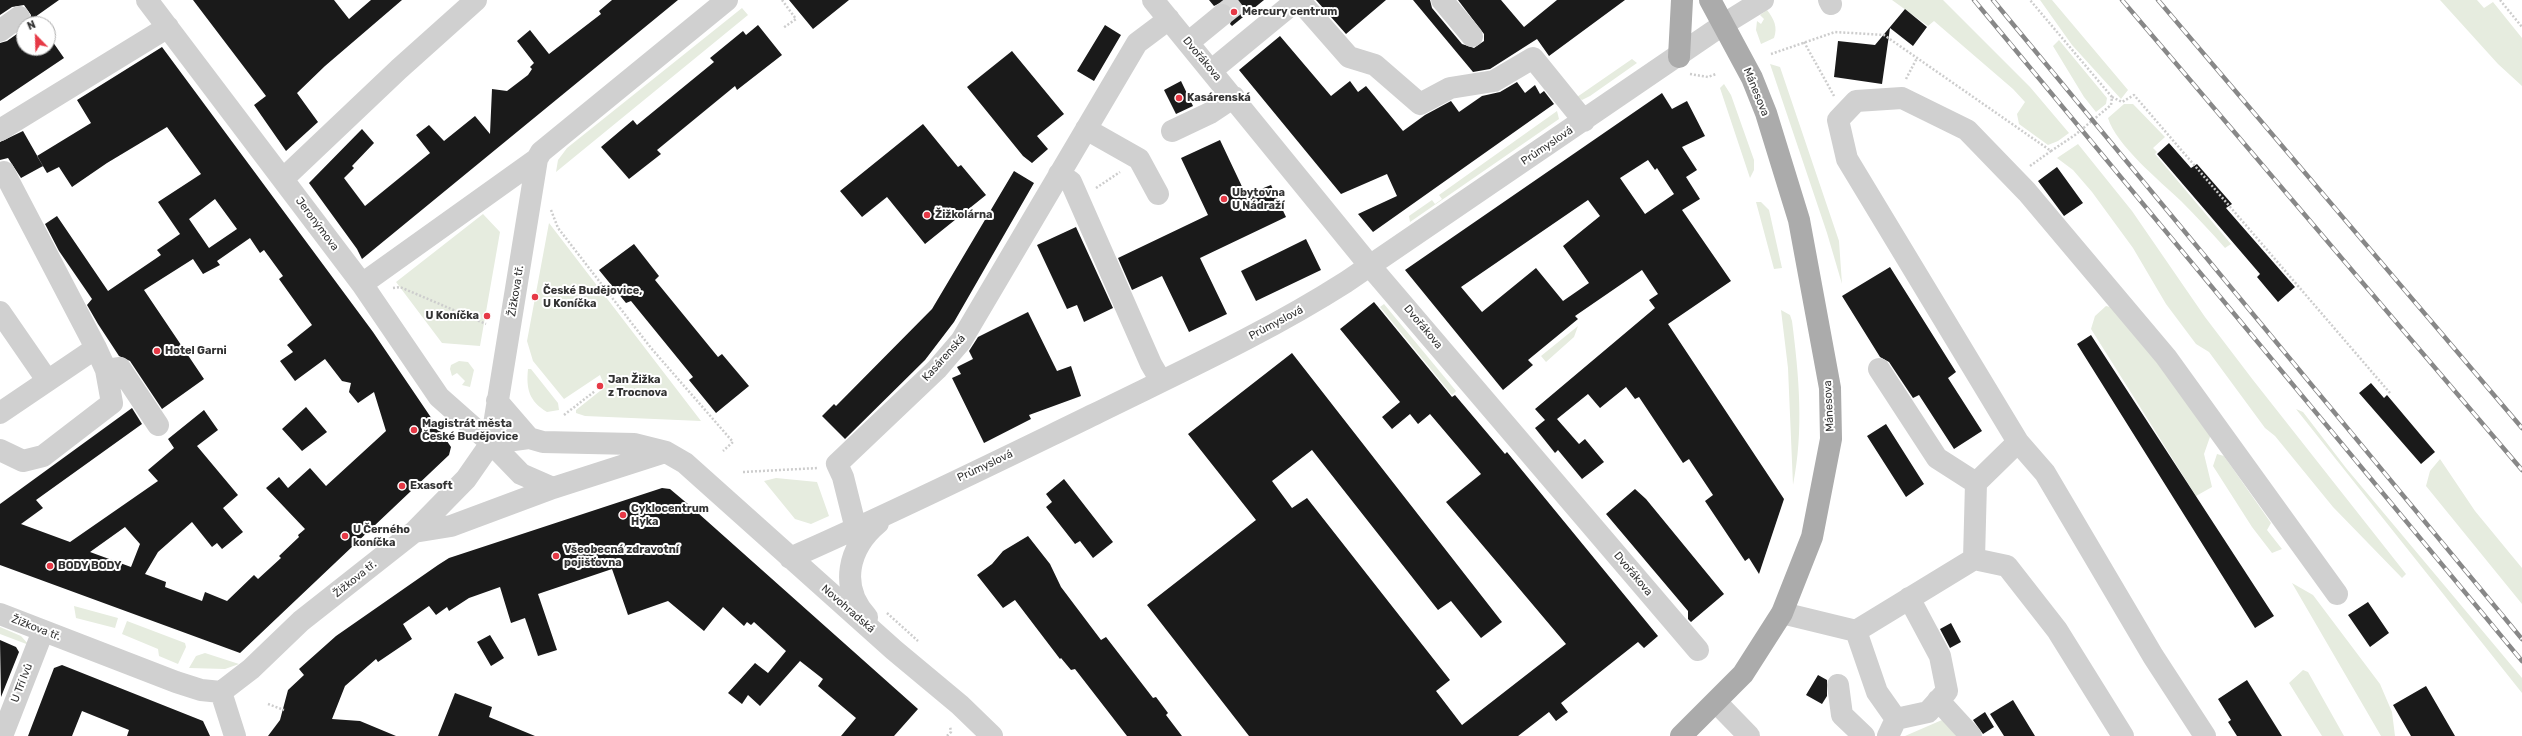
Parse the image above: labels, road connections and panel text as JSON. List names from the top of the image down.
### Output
{
  "streets": {
    "main road": ["Mánesova"],
    "street": [
      "Dvořákova",
      "Průmyslová",
      "Jeronýmova",
      "Žižkova tř.",
      "Kasárenská",
      "Novohradská",
      "U Tří lvů"
    ]
  },
  "crossings": [
    ["Dvořákova", "Průmyslová"],
    ["Dvořákova", "Kasárenská"],
    ["Mánesova", "Průmyslová"],
    ["Průmyslová", "Kasárenská"],
    ["Průmyslová", "Novohradská"],
    ["Jeronýmova", "Žižkova tř."],
    ["Žižkova tř.", "U Tří lvů"]
  ],
  "places": [
    "Mercury centrum",
    "Kasárenská",
    "Ubytovna U Nádraží",
    "Žižkolárna",
    "České Budějovice, U Koníčka",
    "U Koníčka",
    "Hotel Garni",
    "Jan Žižka z Trocnova",
    "Magistrát města České Budějovice",
    "Exasoft",
    "Cyklocentrum Hyka",
    "U Černého koníčka",
    "Všeobecná zdravotní pojišťovna",
    "BODY BODY"
  ],
  "north": "top left"
}
